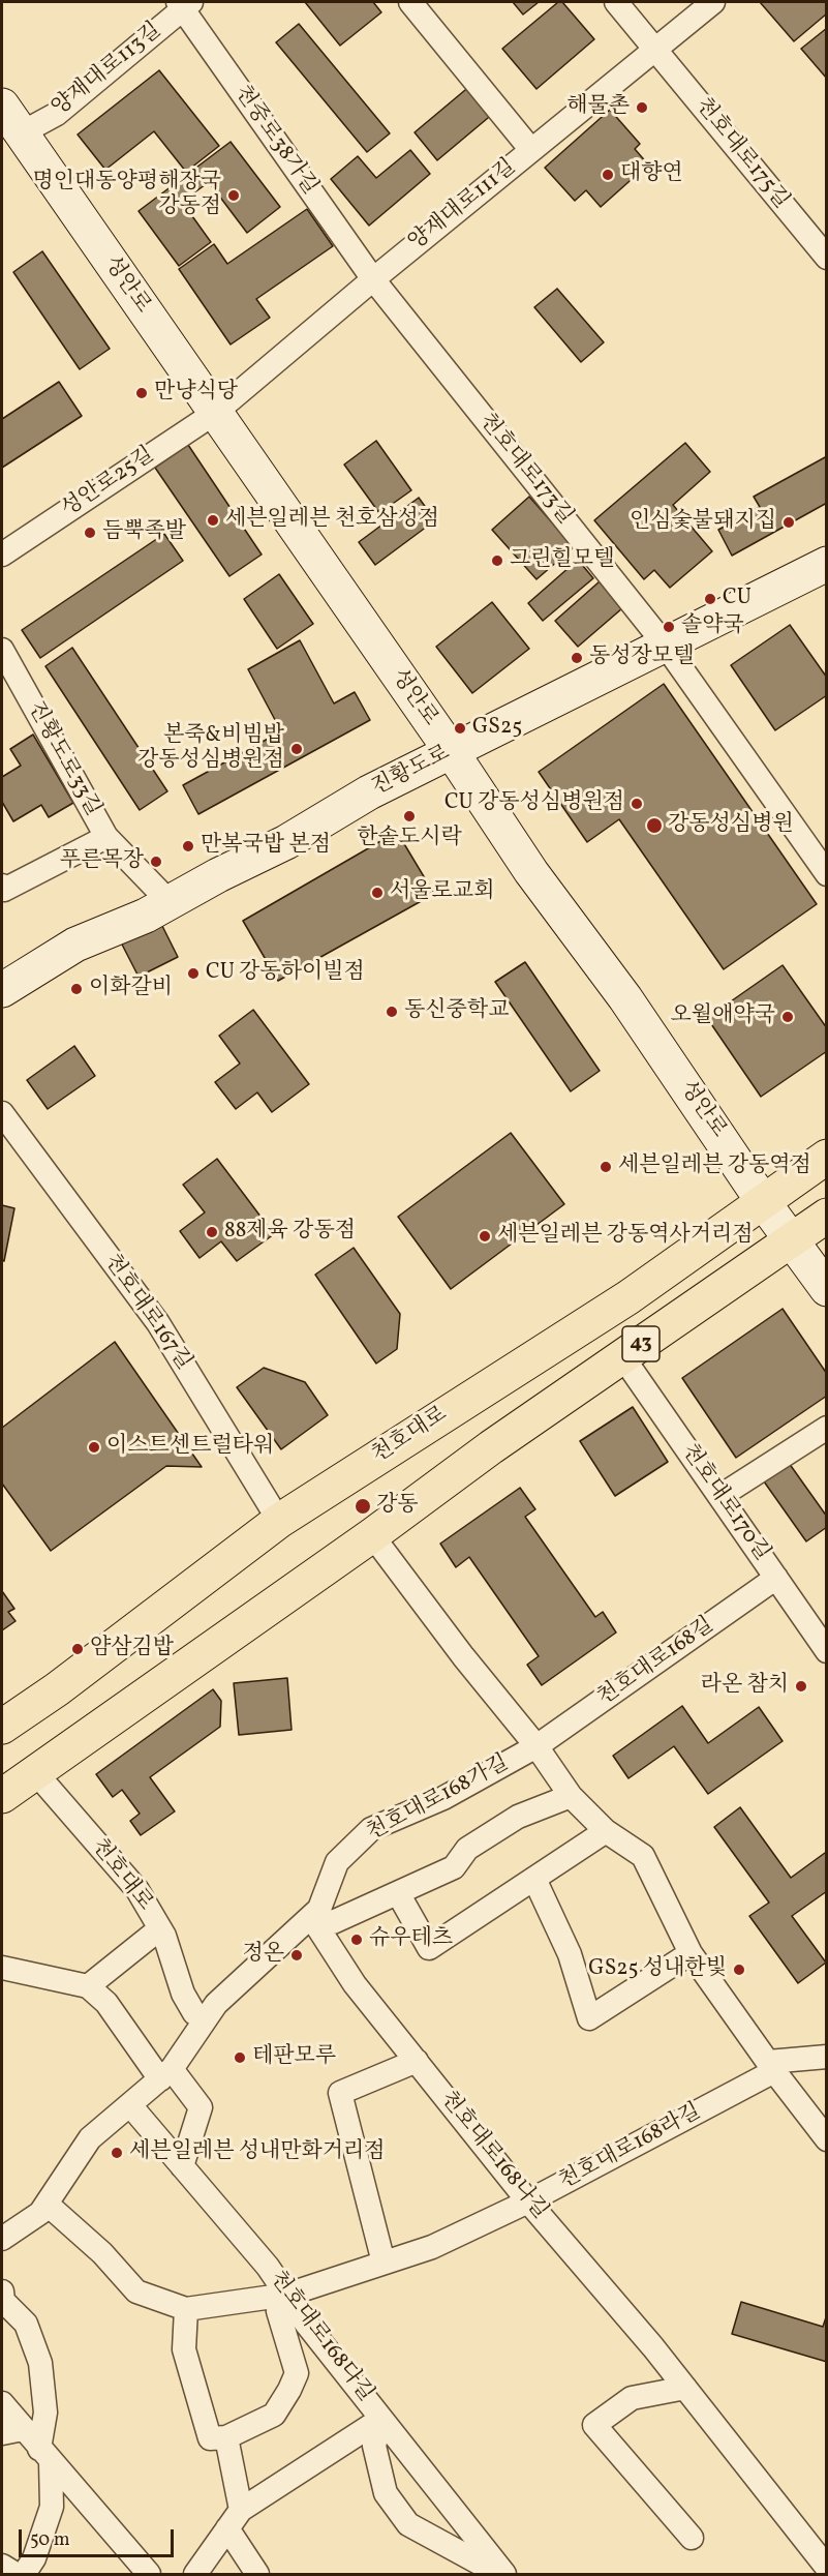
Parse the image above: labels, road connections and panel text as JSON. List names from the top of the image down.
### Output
{
  "streets": {
    "main road": [
      "성안로",
      "진황도로",
      "43",
      "천호대로"
    ],
    "street": [
      "양재대로113길",
      "천중로38가길",
      "천호대로175길",
      "양재대로111길",
      "천호대로173길",
      "성안로25길",
      "진황도로33길",
      "천호대로167길",
      "천호대로170길",
      "천호대로168길",
      "천호대로168가길",
      "천호대로168라길",
      "천호대로168나길",
      "천호대로168다길"
    ]
  },
  "crossings": [
    ["양재대로113길", "천중로38가길"],
    ["양재대로113길", "성안로"],
    ["천중로38가길", "양재대로111길"],
    ["천중로38가길", "천호대로173길"],
    ["천호대로175길", "양재대로111길"],
    ["양재대로111길", "성안로"],
    ["양재대로111길", "천호대로173길"],
    ["양재대로111길", "성안로25길"],
    ["성안로", "성안로25길"],
    ["성안로", "진황도로"],
    ["성안로", "43"],
    ["성안로", "천호대로"],
    ["천호대로173길", "진황도로"],
    ["진황도로33길", "진황도로"],
    ["천호대로167길", "천호대로"],
    ["43", "천호대로170길"],
    ["천호대로", "천호대로168가길"],
    ["천호대로170길", "천호대로168길"],
    ["천호대로168길", "천호대로168가길"],
    ["천호대로168가길", "천호대로168라길"],
    ["천호대로168가길", "천호대로168나길"],
    ["천호대로168가길", "천호대로168다길"],
    ["천호대로168라길", "천호대로168나길"],
    ["천호대로168라길", "천호대로168다길"]
  ],
  "places": [
    "해물촌",
    "대향연",
    "명인대동양평해장국 강동점",
    "만냥식당",
    "세븐일레븐 천호삼성점",
    "인심숯불돼지집",
    "듬뿍족발",
    "그린힐모텔",
    "CU",
    "솔약국",
    "동성장모텔",
    "GS25",
    "본죽&비빔밥 강동성심병원점",
    "CU 강동성심병원점",
    "한솥도시락",
    "강동성심병원",
    "만복국밥 본점",
    "푸른목장",
    "서울로교회",
    "CU 강동하이빌점",
    "이화갈비",
    "동신중학교",
    "오월애약국",
    "세븐일레븐 강동역점",
    "88제육 강동점",
    "세븐일레븐 강동역사거리점",
    "이스트센트럴타워",
    "강동",
    "얌삼김밥",
    "라온 참치",
    "슈우테츠",
    "정온",
    "GS25 성내한빛",
    "테판모루",
    "세븐일레븐 성내만화거리점"
  ],
  "scale_bar": "50 m"
}
